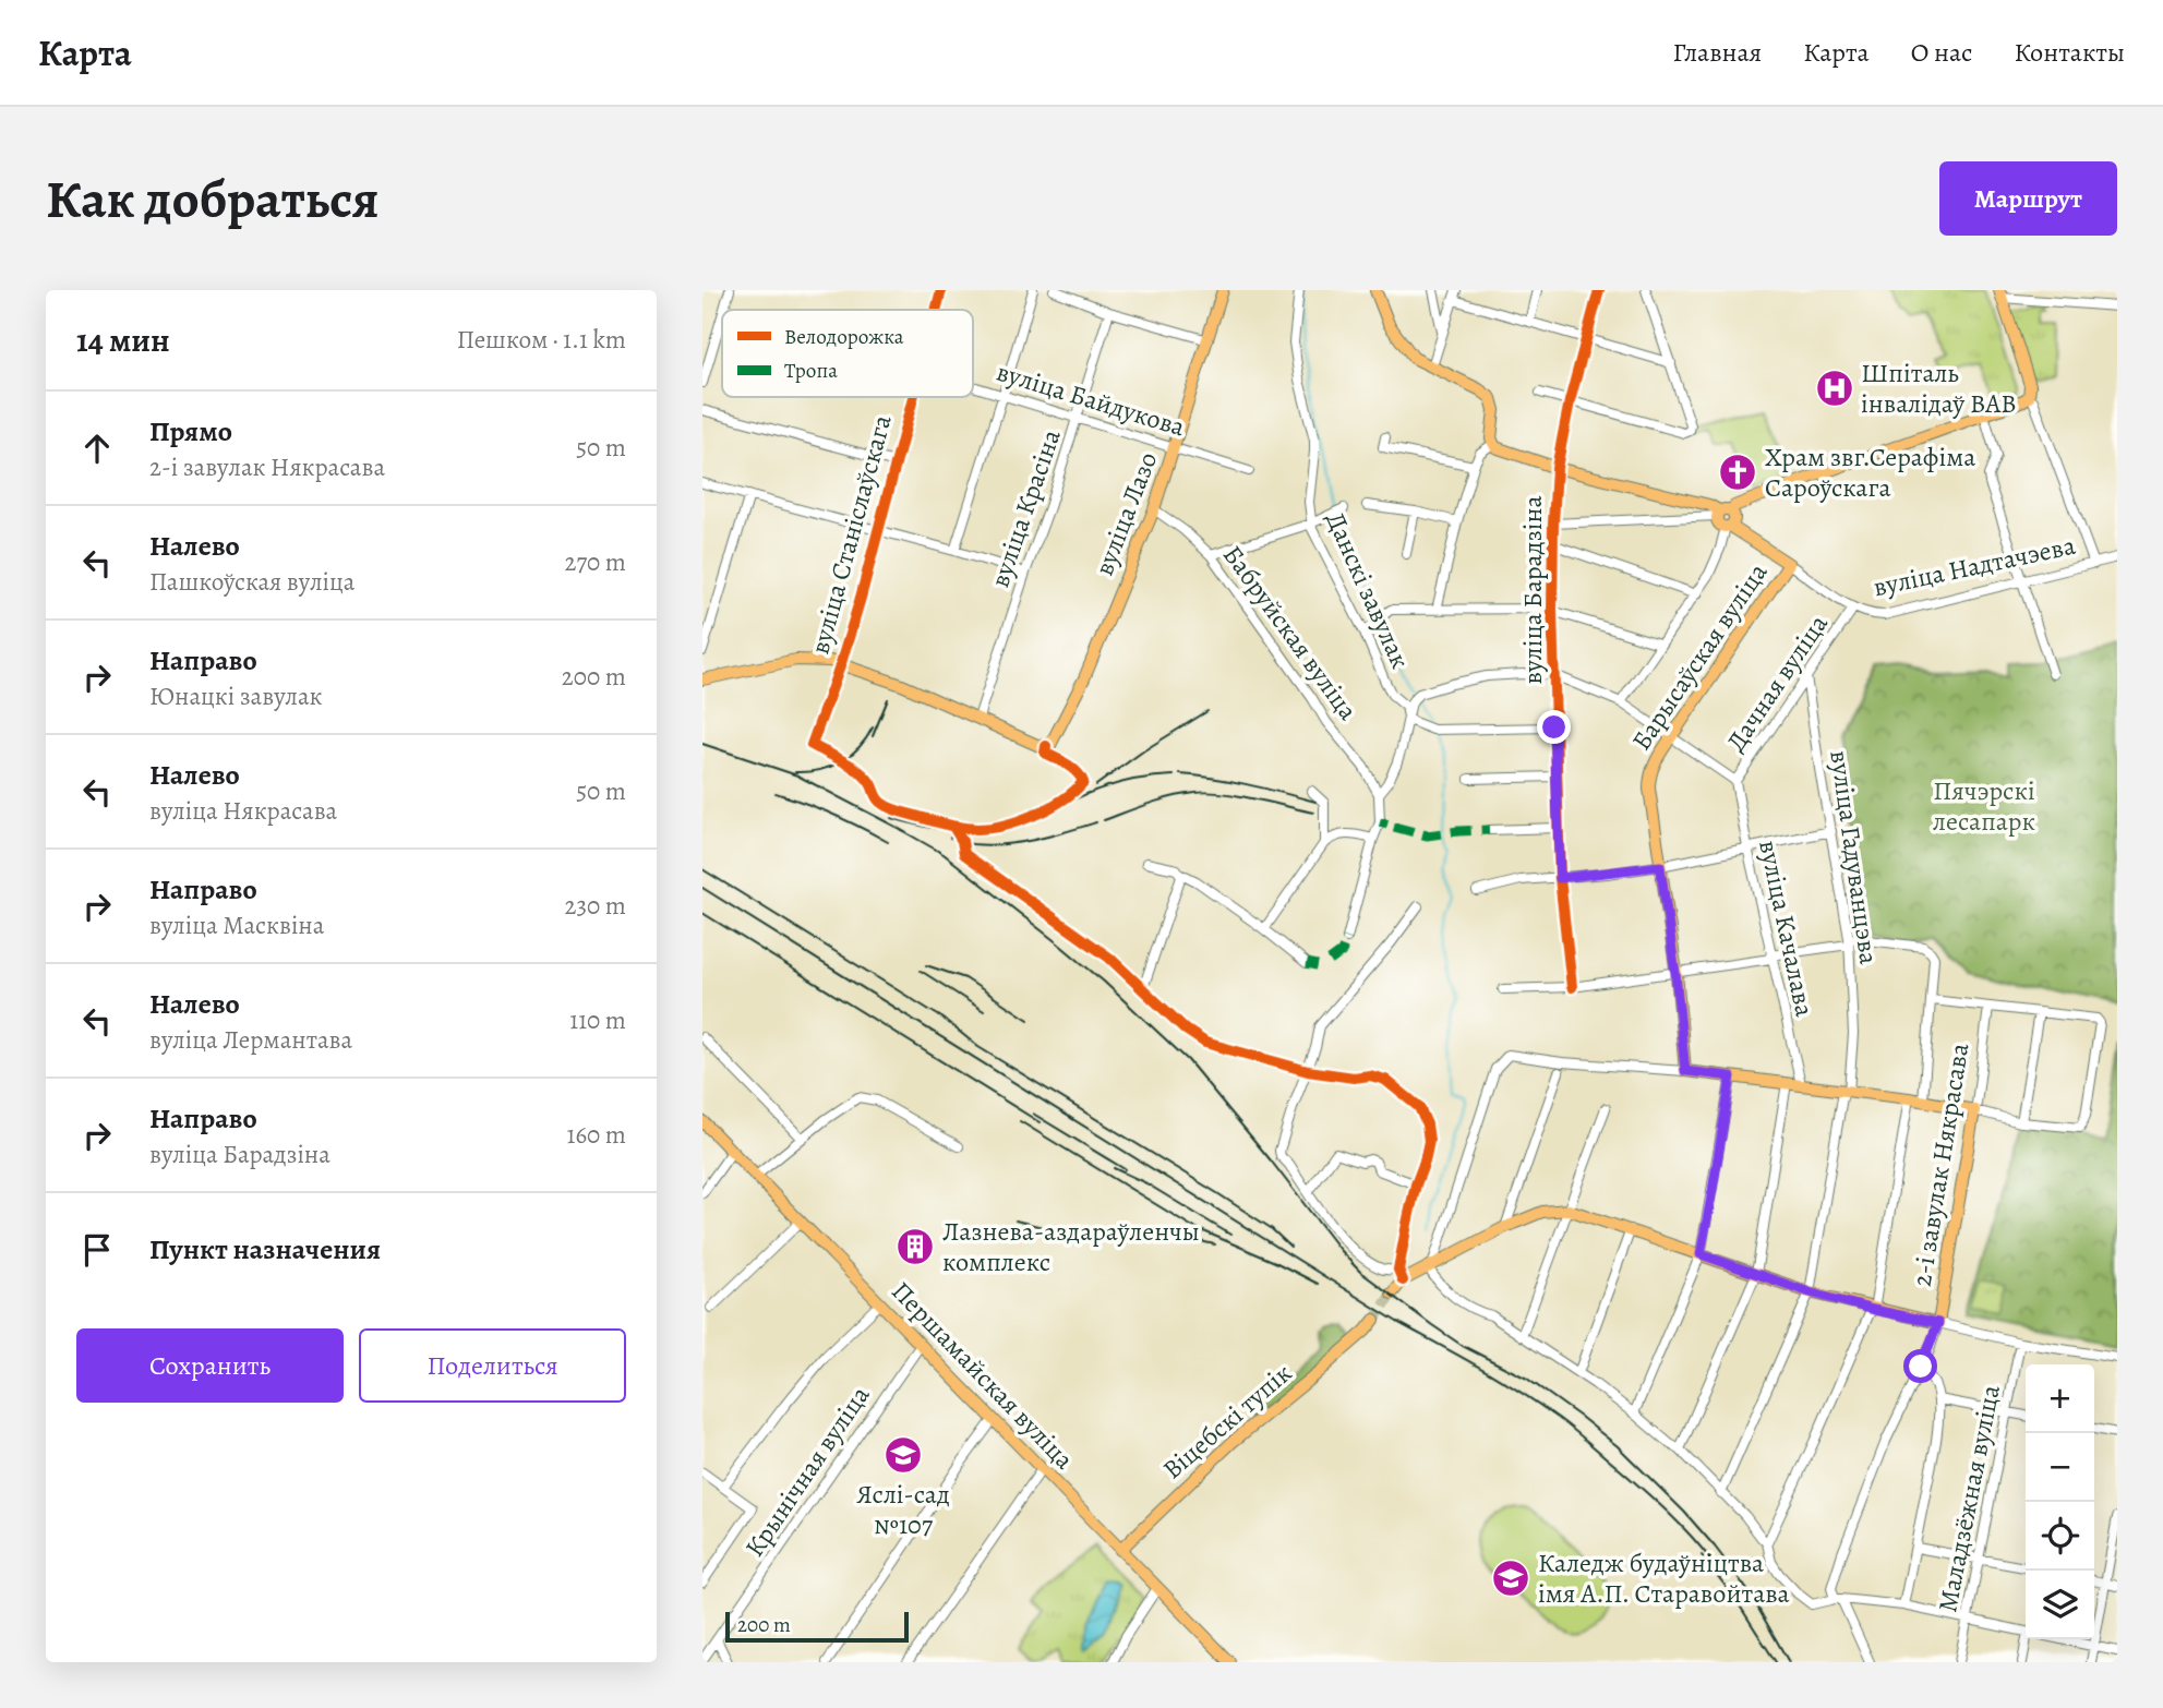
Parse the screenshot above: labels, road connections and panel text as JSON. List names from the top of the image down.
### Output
{
  "streets": {
    "main road": [
      "вуліца Лазо",
      "вуліца Надтачэева",
      "Барысаўская вуліца",
      "2-і завулак Някрасава",
      "Першамайская вуліца",
      "Віцебскі тупік"
    ],
    "street": [
      "вуліца Байдукова",
      "вуліца Красіна",
      "вуліца Станіслаўскага",
      "Данскі завулак",
      "вуліца Барадзіна",
      "Бабруйская вуліца",
      "Дачная вуліца",
      "вуліца Гадуванцэва",
      "вуліца Качалава",
      "Крынічная вуліца",
      "Маладзёжная вуліца"
    ]
  },
  "crossings": [
    ["вуліца Байдукова", "вуліца Красіна"],
    ["вуліца Байдукова", "вуліца Лазо"],
    ["вуліца Лазо", "Бабруйская вуліца"],
    ["вуліца Надтачэева", "Барысаўская вуліца"],
    ["вуліца Надтачэева", "Дачная вуліца"],
    ["Дачная вуліца", "вуліца Гадуванцэва"],
    ["Дачная вуліца", "вуліца Качалава"],
    ["Першамайская вуліца", "Віцебскі тупік"],
    ["Першамайская вуліца", "Крынічная вуліца"]
  ],
  "parks": ["Пячэрскі лесапарк"],
  "places": {
    "hospital": ["Шпіталь інвалідаў ВАВ"],
    "church": ["Храм звг.Серафіма Сароўскага"],
    "building": ["Лазнева-аздараўленчы комплекс"],
    "school or university": ["Яслі-сад №107", "Каледж будаўніцтва імя А.П. Старавойтава"]
  },
  "legend": ["Велодорожка", "Тропа"],
  "scale_bar": "200 m",
  "page": {
    "header": "Карта",
    "nav": [
      "Главная",
      "Карта",
      "О нас",
      "Контакты"
    ],
    "buttons": [
      "Маршрут",
      ["Сохранить", "Поделиться"]
    ],
    "title": "Как добраться",
    "heading": ["14 мин", "Пешком · 1.1 km"],
    "list": [
      ["Прямо", "2-і завулак Някрасава", "50 m"],
      ["Налево", "Пашкоўская вуліца", "270 m"],
      ["Направо", "Юнацкі завулак", "200 m"],
      ["Налево", "вуліца Някрасава", "50 m"],
      ["Направо", "вуліца Масквіна", "230 m"],
      ["Налево", "вуліца Лермантава", "110 m"],
      ["Направо", "вуліца Барадзіна", "160 m"],
      "Пункт назначения"
    ],
    "map_buttons": ["+", "−"],
    "scale": "200 m"
  }
}
